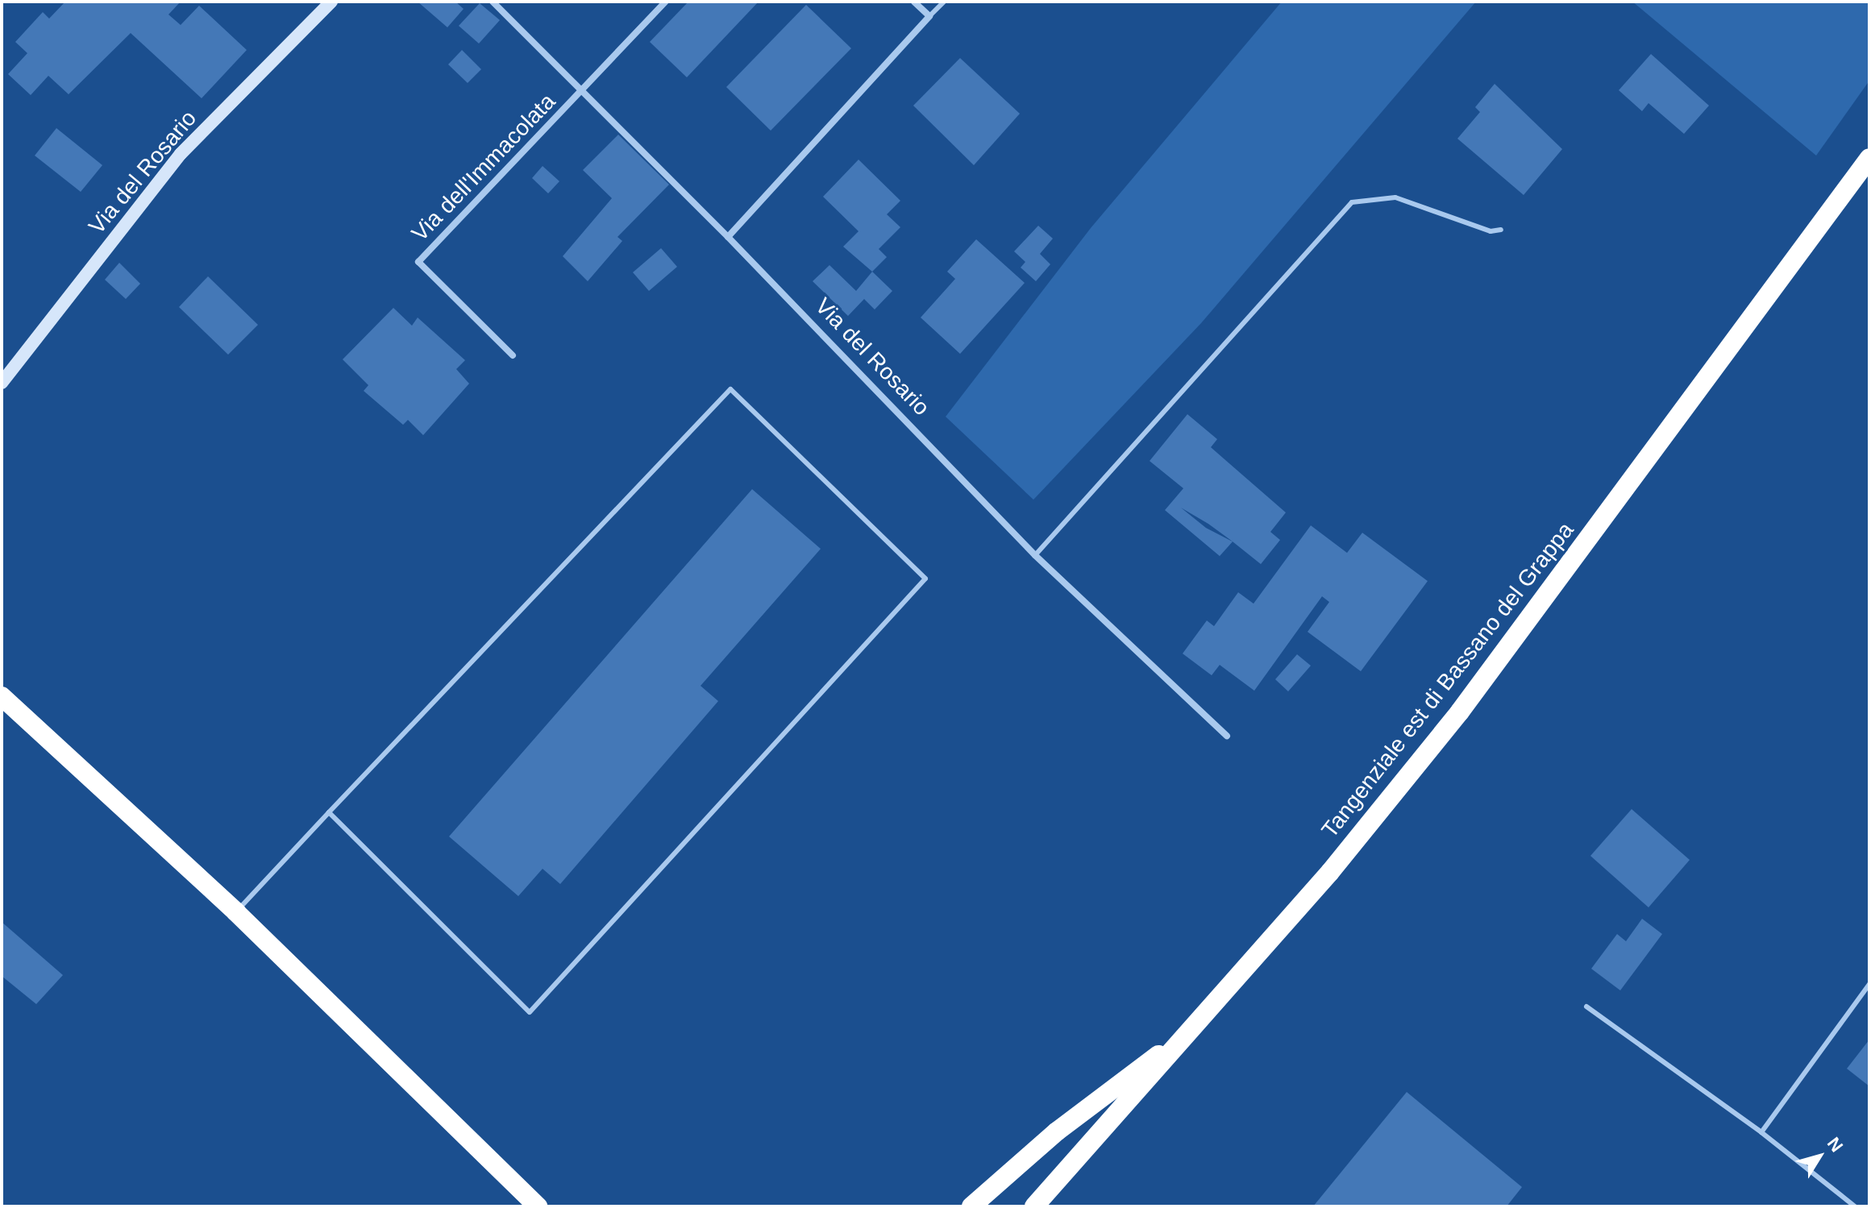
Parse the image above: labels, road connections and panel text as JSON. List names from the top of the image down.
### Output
{
  "streets": {
    "highway": ["Tangenziale est di Bassano del Grappa"],
    "street": ["Via dell'Immacolata", "Via del Rosario"]
  },
  "crossings": [
    ["Via dell'Immacolata", "Via del Rosario"]
  ],
  "north": "top right"
}
